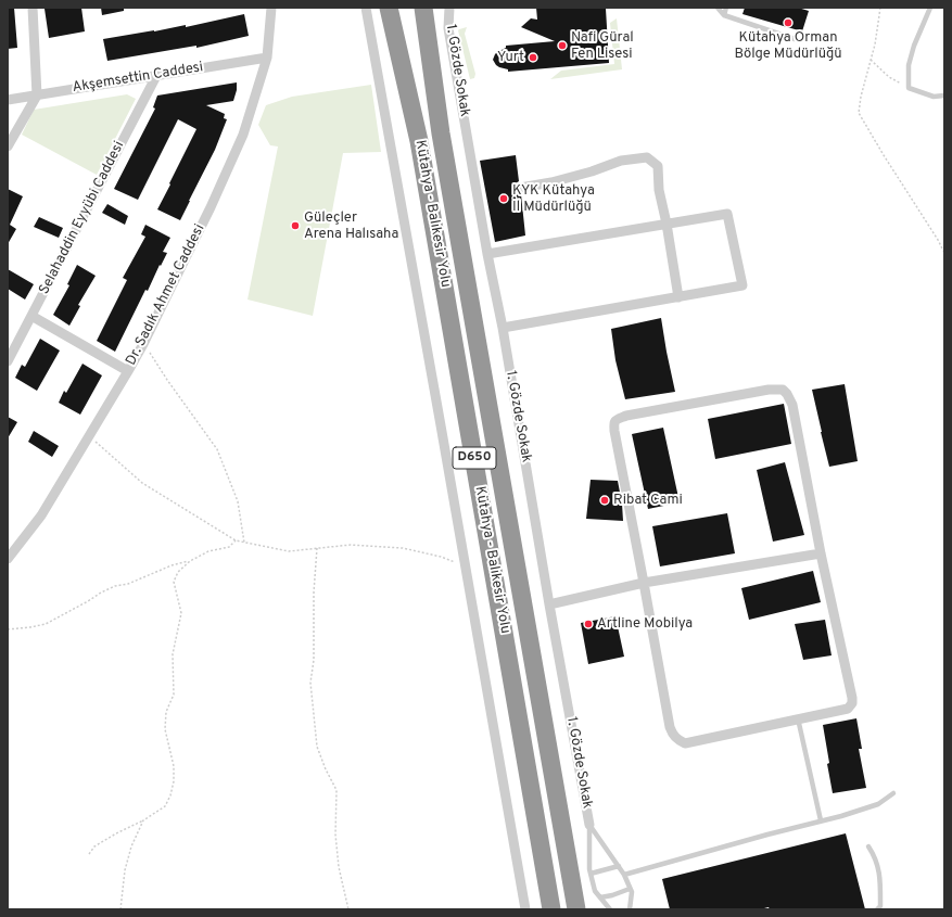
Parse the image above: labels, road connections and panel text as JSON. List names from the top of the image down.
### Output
{
  "streets": {
    "highway": ["Kütahya - Balıkesir Yolu", "D650"],
    "street": [
      "1. Gözde Sokak",
      "Akşemsettin Caddesi",
      "Selahaddin Eyyübi Caddesi",
      "Dr. Sadık Ahmet Caddesi"
    ]
  },
  "crossings": [
    ["Akşemsettin Caddesi", "Selahaddin Eyyübi Caddesi"],
    ["Akşemsettin Caddesi", "Dr. Sadık Ahmet Caddesi"]
  ],
  "places": [
    "Kütahya Orman Bölge Müdürlüğü",
    "Nafi Güral Fen Lisesi",
    "Yurt",
    "KYK Kütahya İl Müdürlüğü",
    "Güleçler Arena Halısaha",
    "Ribat Cami",
    "Artline Mobilya"
  ]
}
